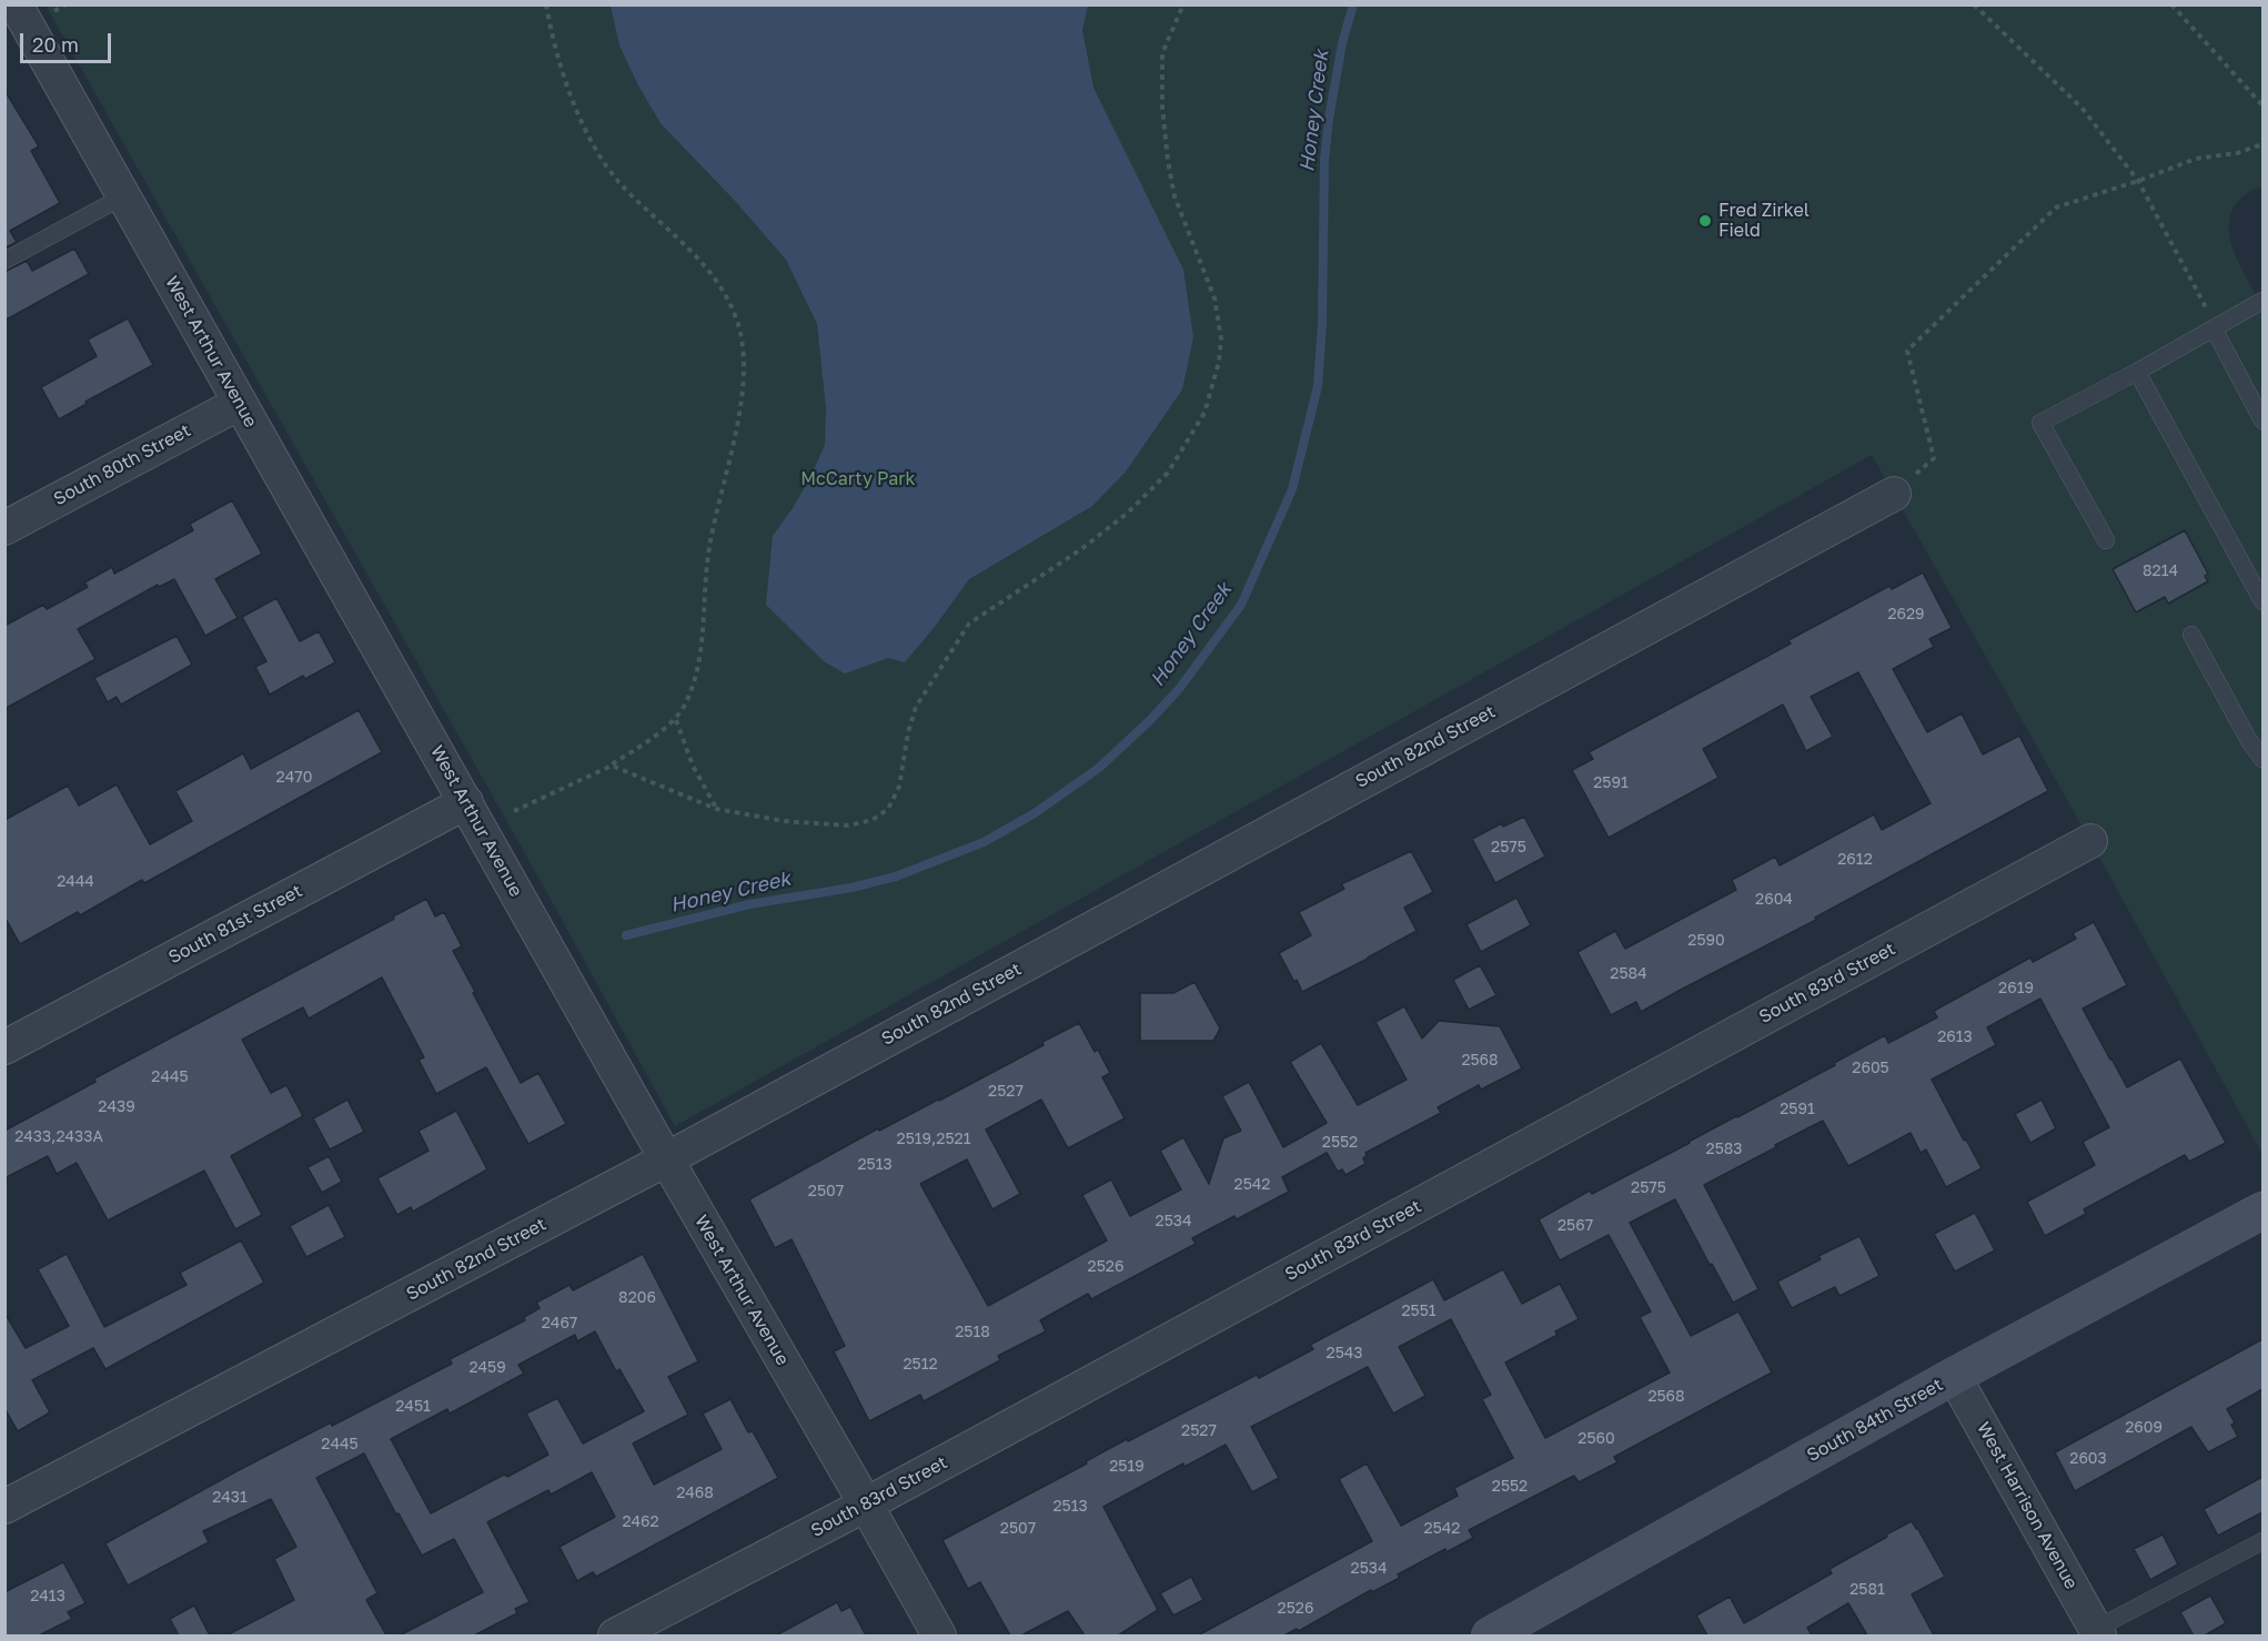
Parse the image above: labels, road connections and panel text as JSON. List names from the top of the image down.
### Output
{
  "streets": {
    "street": [
      "West Arthur Avenue",
      "South 80th Street",
      "South 82nd Street",
      "South 81st Street",
      "South 83rd Street",
      "South 84th Street",
      "West Harrison Avenue"
    ]
  },
  "crossings": [
    ["West Arthur Avenue", "South 80th Street"],
    ["West Arthur Avenue", "South 82nd Street"],
    ["West Arthur Avenue", "South 81st Street"],
    ["West Arthur Avenue", "South 83rd Street"],
    ["South 84th Street", "West Harrison Avenue"]
  ],
  "water": ["Honey Creek"],
  "parks": ["McCarty Park"],
  "places": ["Fred Zirkel Field"],
  "house_numbers": [
    "8214",
    "2629",
    "2470",
    "2591",
    "2575",
    "2612",
    "2444",
    "2604",
    "2590",
    "2584",
    "2619",
    "2613",
    "2568",
    "2605",
    "2445",
    "2527",
    "2439",
    "2591",
    "2433,2433A",
    "2519,2521",
    "2552",
    "2583",
    "2513",
    "2542",
    "2575",
    "2507",
    "2534",
    "2567",
    "2526",
    "8206",
    "2551",
    "2467",
    "2518",
    "2543",
    "2512",
    "2459",
    "2568",
    "2451",
    "2609",
    "2527",
    "2560",
    "2445",
    "2603",
    "2519",
    "2552",
    "2468",
    "2431",
    "2513",
    "2462",
    "2507",
    "2542",
    "2534",
    "2581",
    "2413",
    "2526"
  ],
  "scale_bar": "20 m"
}
